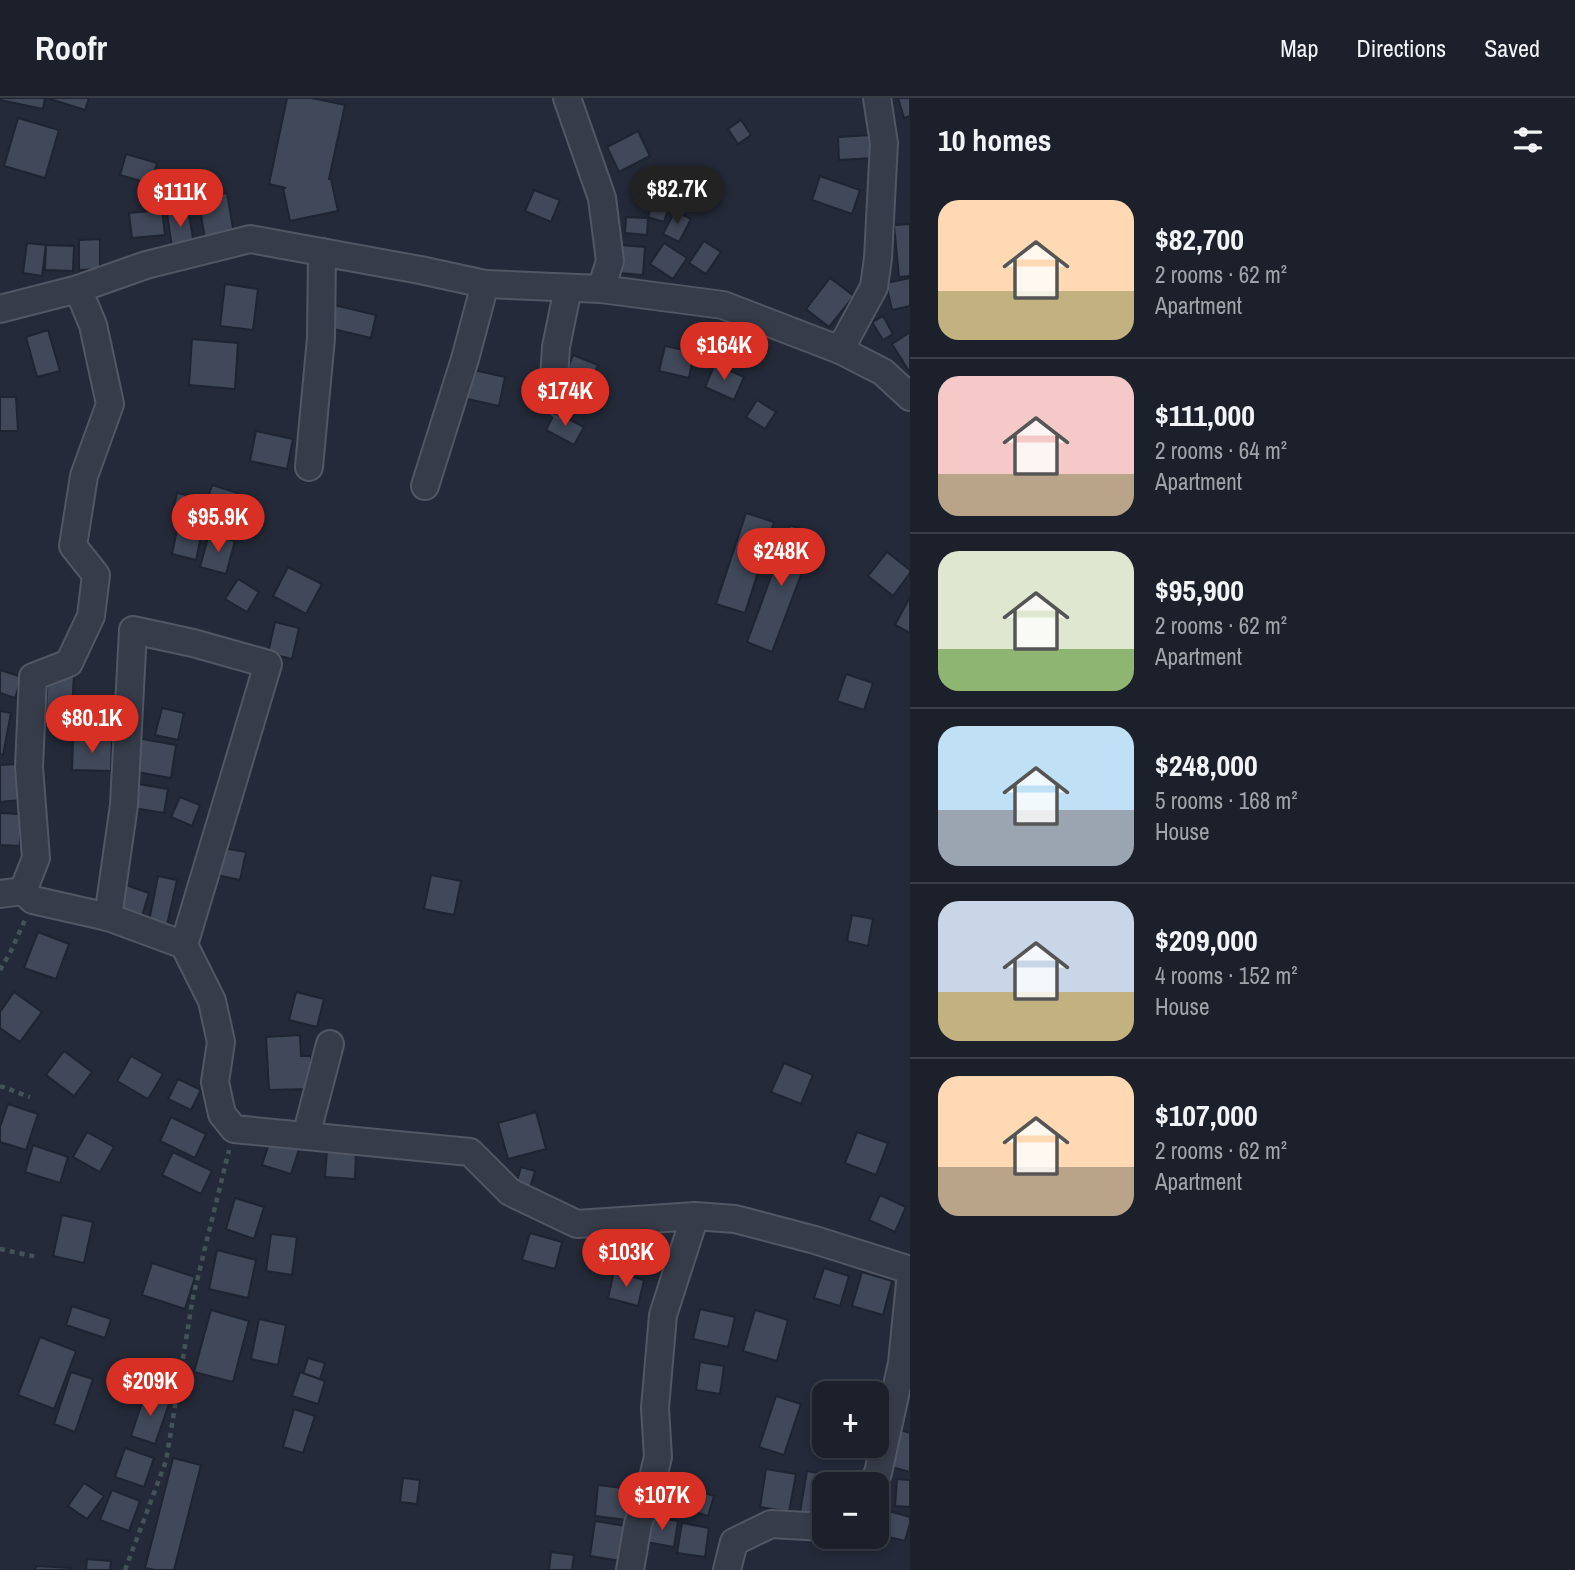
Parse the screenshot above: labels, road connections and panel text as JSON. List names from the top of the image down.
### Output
{
  "page": {
    "header": "Roofr",
    "nav": ["Map", "Directions", "Saved"],
    "heading": "10 homes",
    "price": [
      "$82.7K",
      "$111K",
      "$164K",
      "$174K",
      "$95.9K",
      "$248K",
      "$80.1K",
      "$103K",
      "$209K",
      "$107K"
    ],
    "list": [
      {
        "name": "$82,700",
        "note": "2 rooms · 62 m² · Apartment"
      },
      {
        "name": "$111,000",
        "note": "2 rooms · 64 m² · Apartment"
      },
      {
        "name": "$95,900",
        "note": "2 rooms · 62 m² · Apartment"
      },
      {
        "name": "$248,000",
        "note": "5 rooms · 168 m² · House"
      },
      {
        "name": "$209,000",
        "note": "4 rooms · 152 m² · House"
      },
      {
        "name": "$107,000",
        "note": "2 rooms · 62 m² · Apartment"
      }
    ],
    "map_buttons": ["+", "−"]
  }
}
